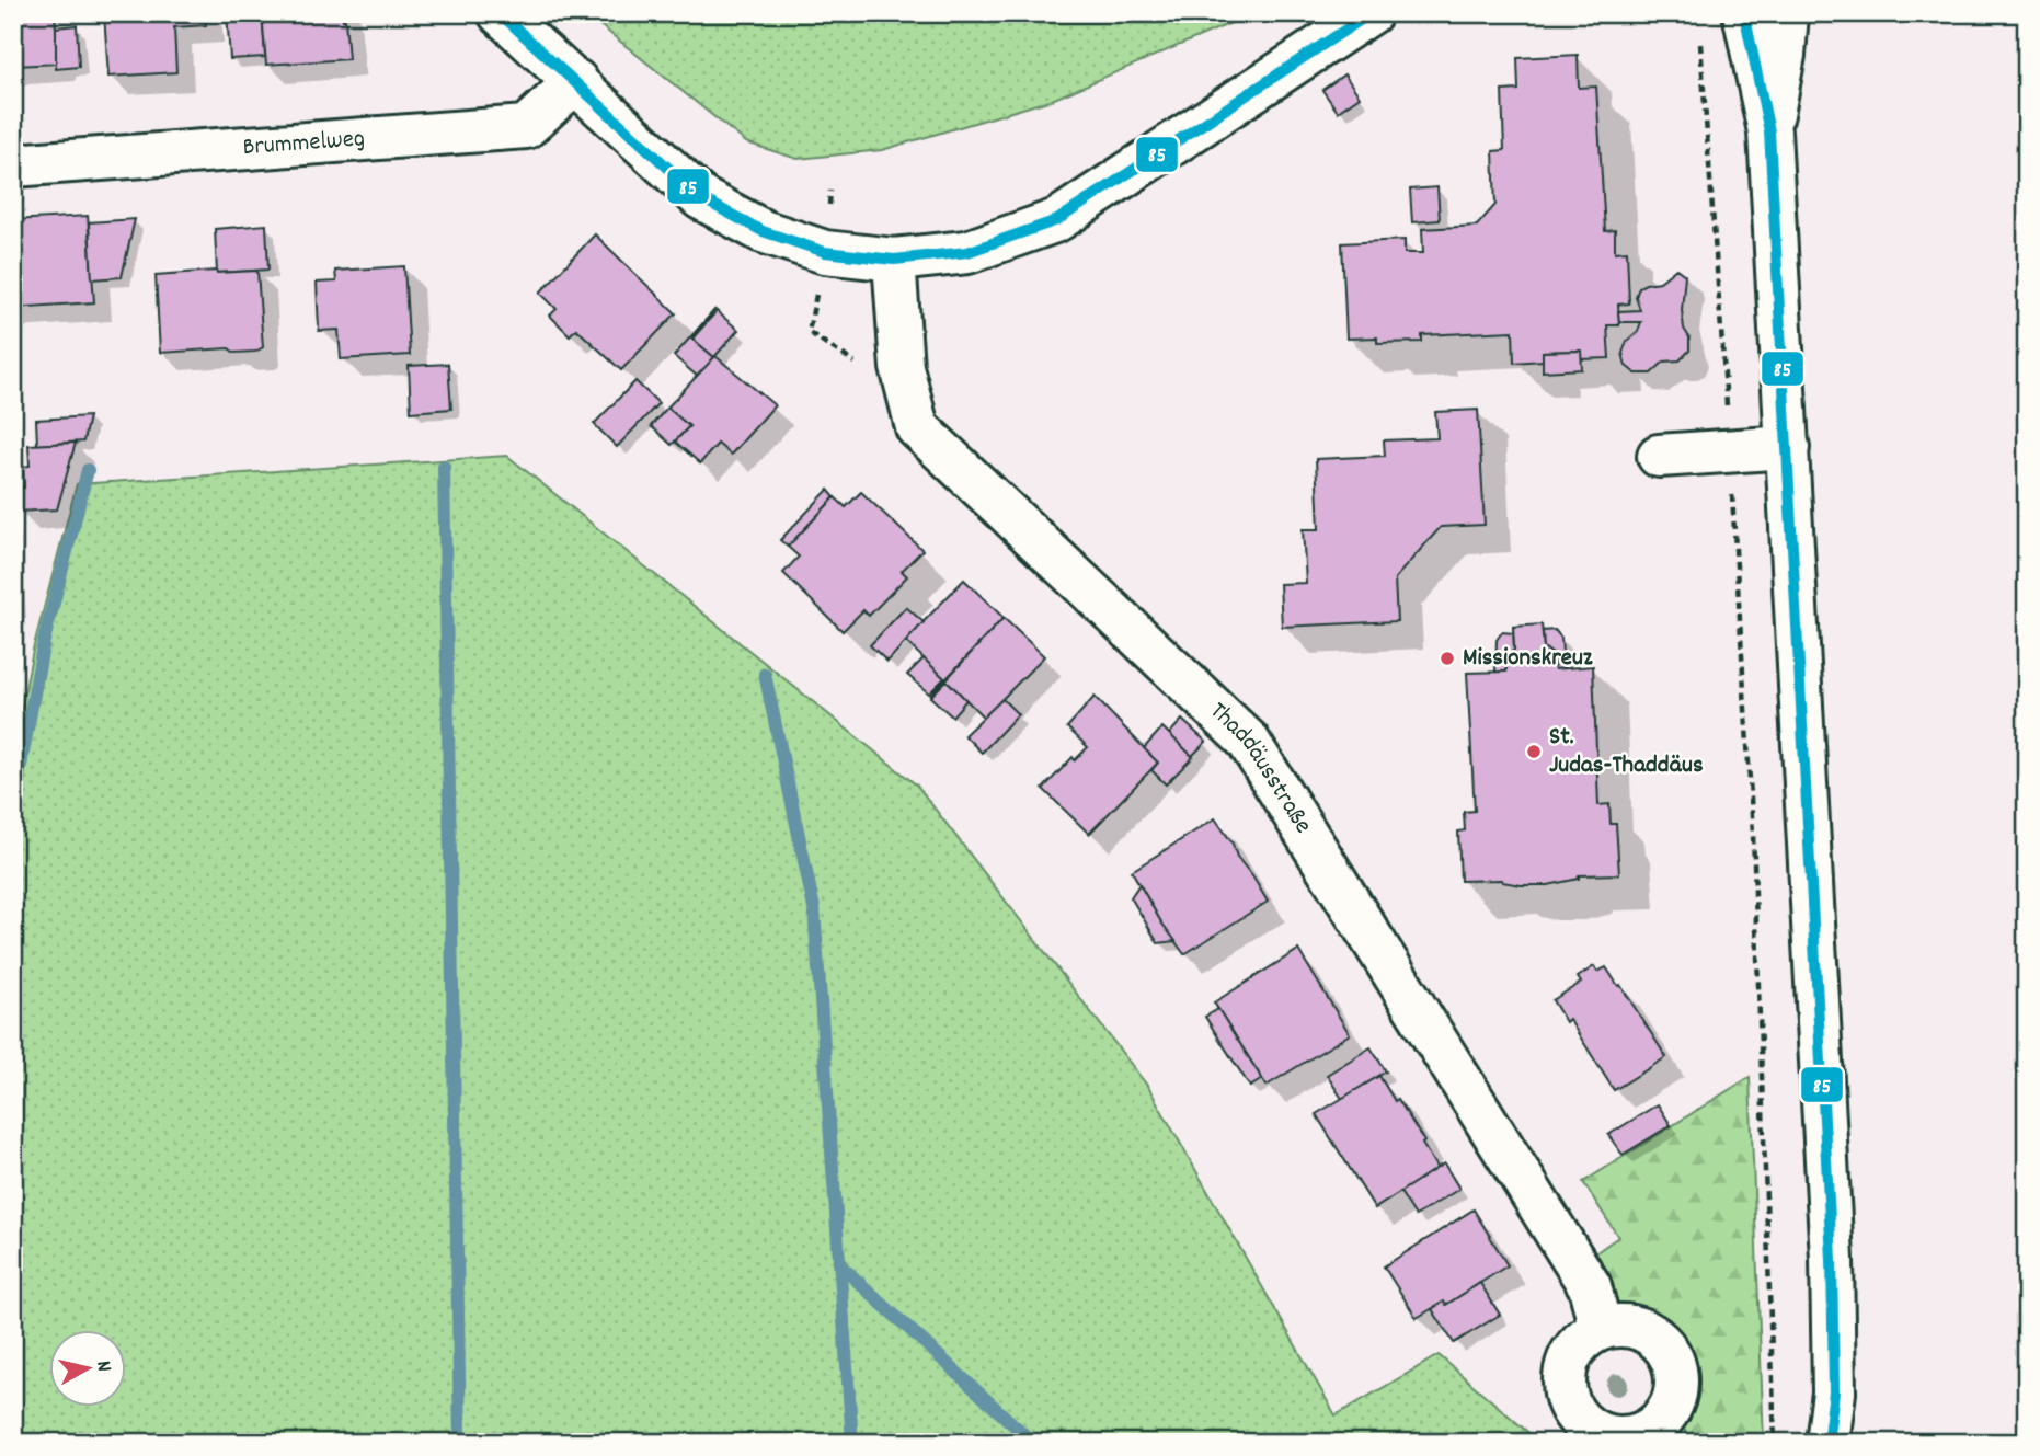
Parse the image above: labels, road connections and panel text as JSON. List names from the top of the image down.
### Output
{
  "streets": {
    "street": ["Brummelweg", "Thaddäusstraße"]
  },
  "places": ["Missionskreuz", "St. Judas-Thaddäus"],
  "lines": ["transit line 85"],
  "north": "right"
}
